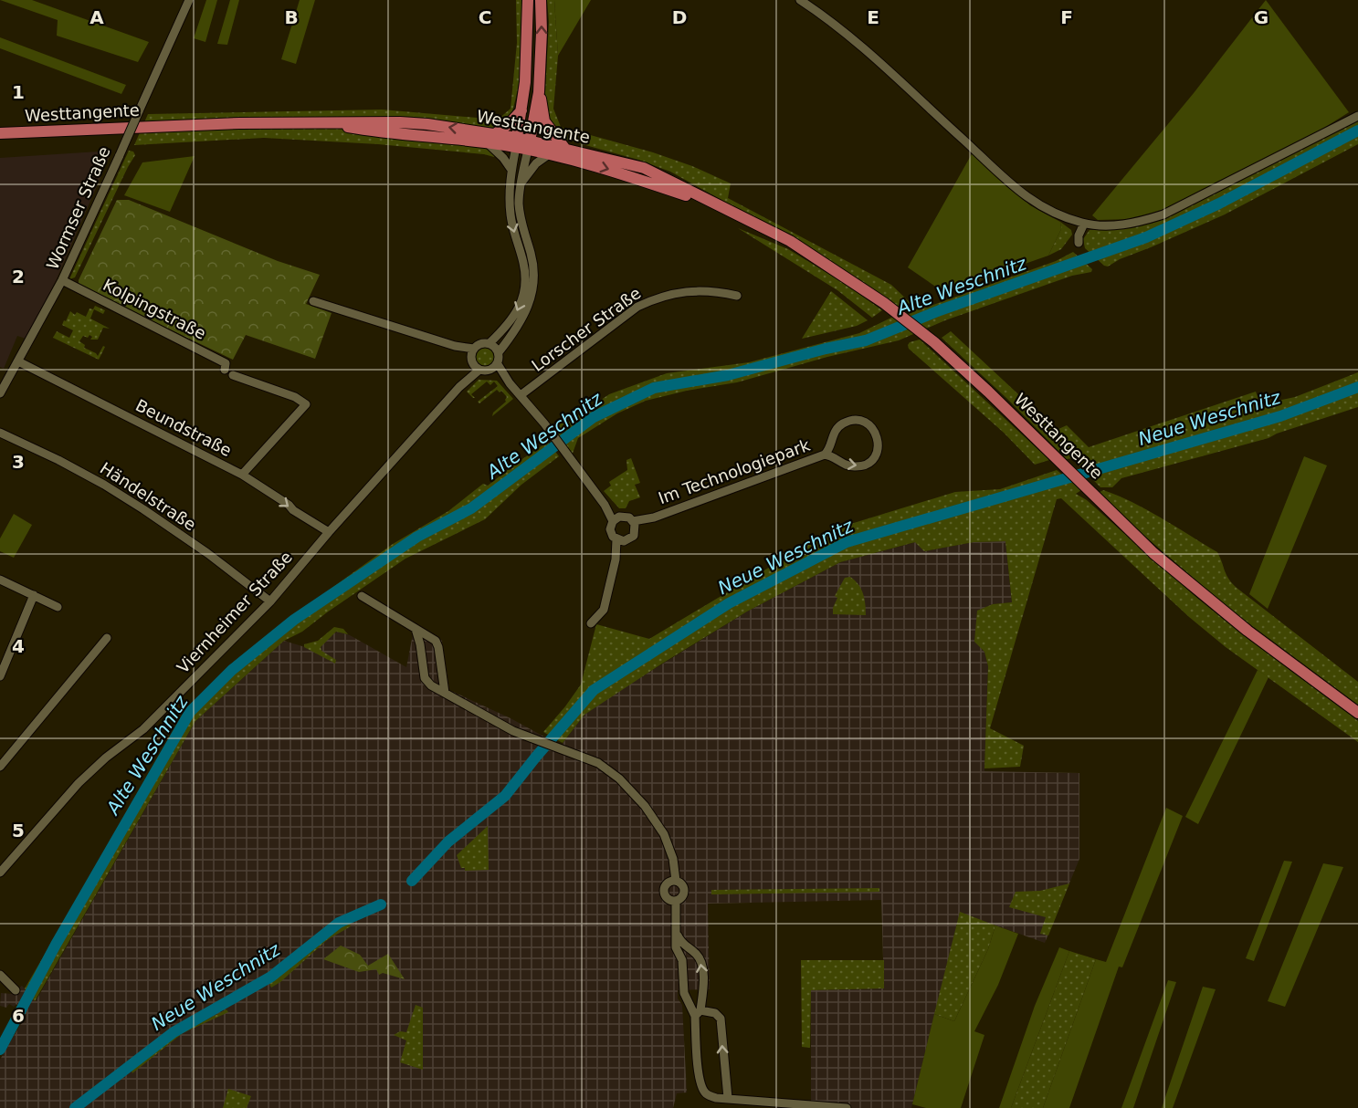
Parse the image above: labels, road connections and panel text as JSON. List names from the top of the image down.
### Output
{
  "streets": {
    "main road": ["Westtangente"],
    "street": [
      "Wormser Straße",
      "Kolpingstraße",
      "Lorscher Straße",
      "Beundstraße",
      "Im Technologiepark",
      "Händelstraße",
      "Viernheimer Straße"
    ]
  },
  "crossings": [
    ["Wormser Straße", "Kolpingstraße"],
    ["Wormser Straße", "Beundstraße"],
    ["Beundstraße", "Viernheimer Straße"],
    ["Händelstraße", "Viernheimer Straße"]
  ],
  "water": ["Alte Weschnitz", "Neue Weschnitz"],
  "grid": {
    "columns": [
      "A",
      "B",
      "C",
      "D",
      "E",
      "F",
      "G"
    ],
    "rows": [
      "1",
      "2",
      "3",
      "4",
      "5",
      "6"
    ]
  }
}
